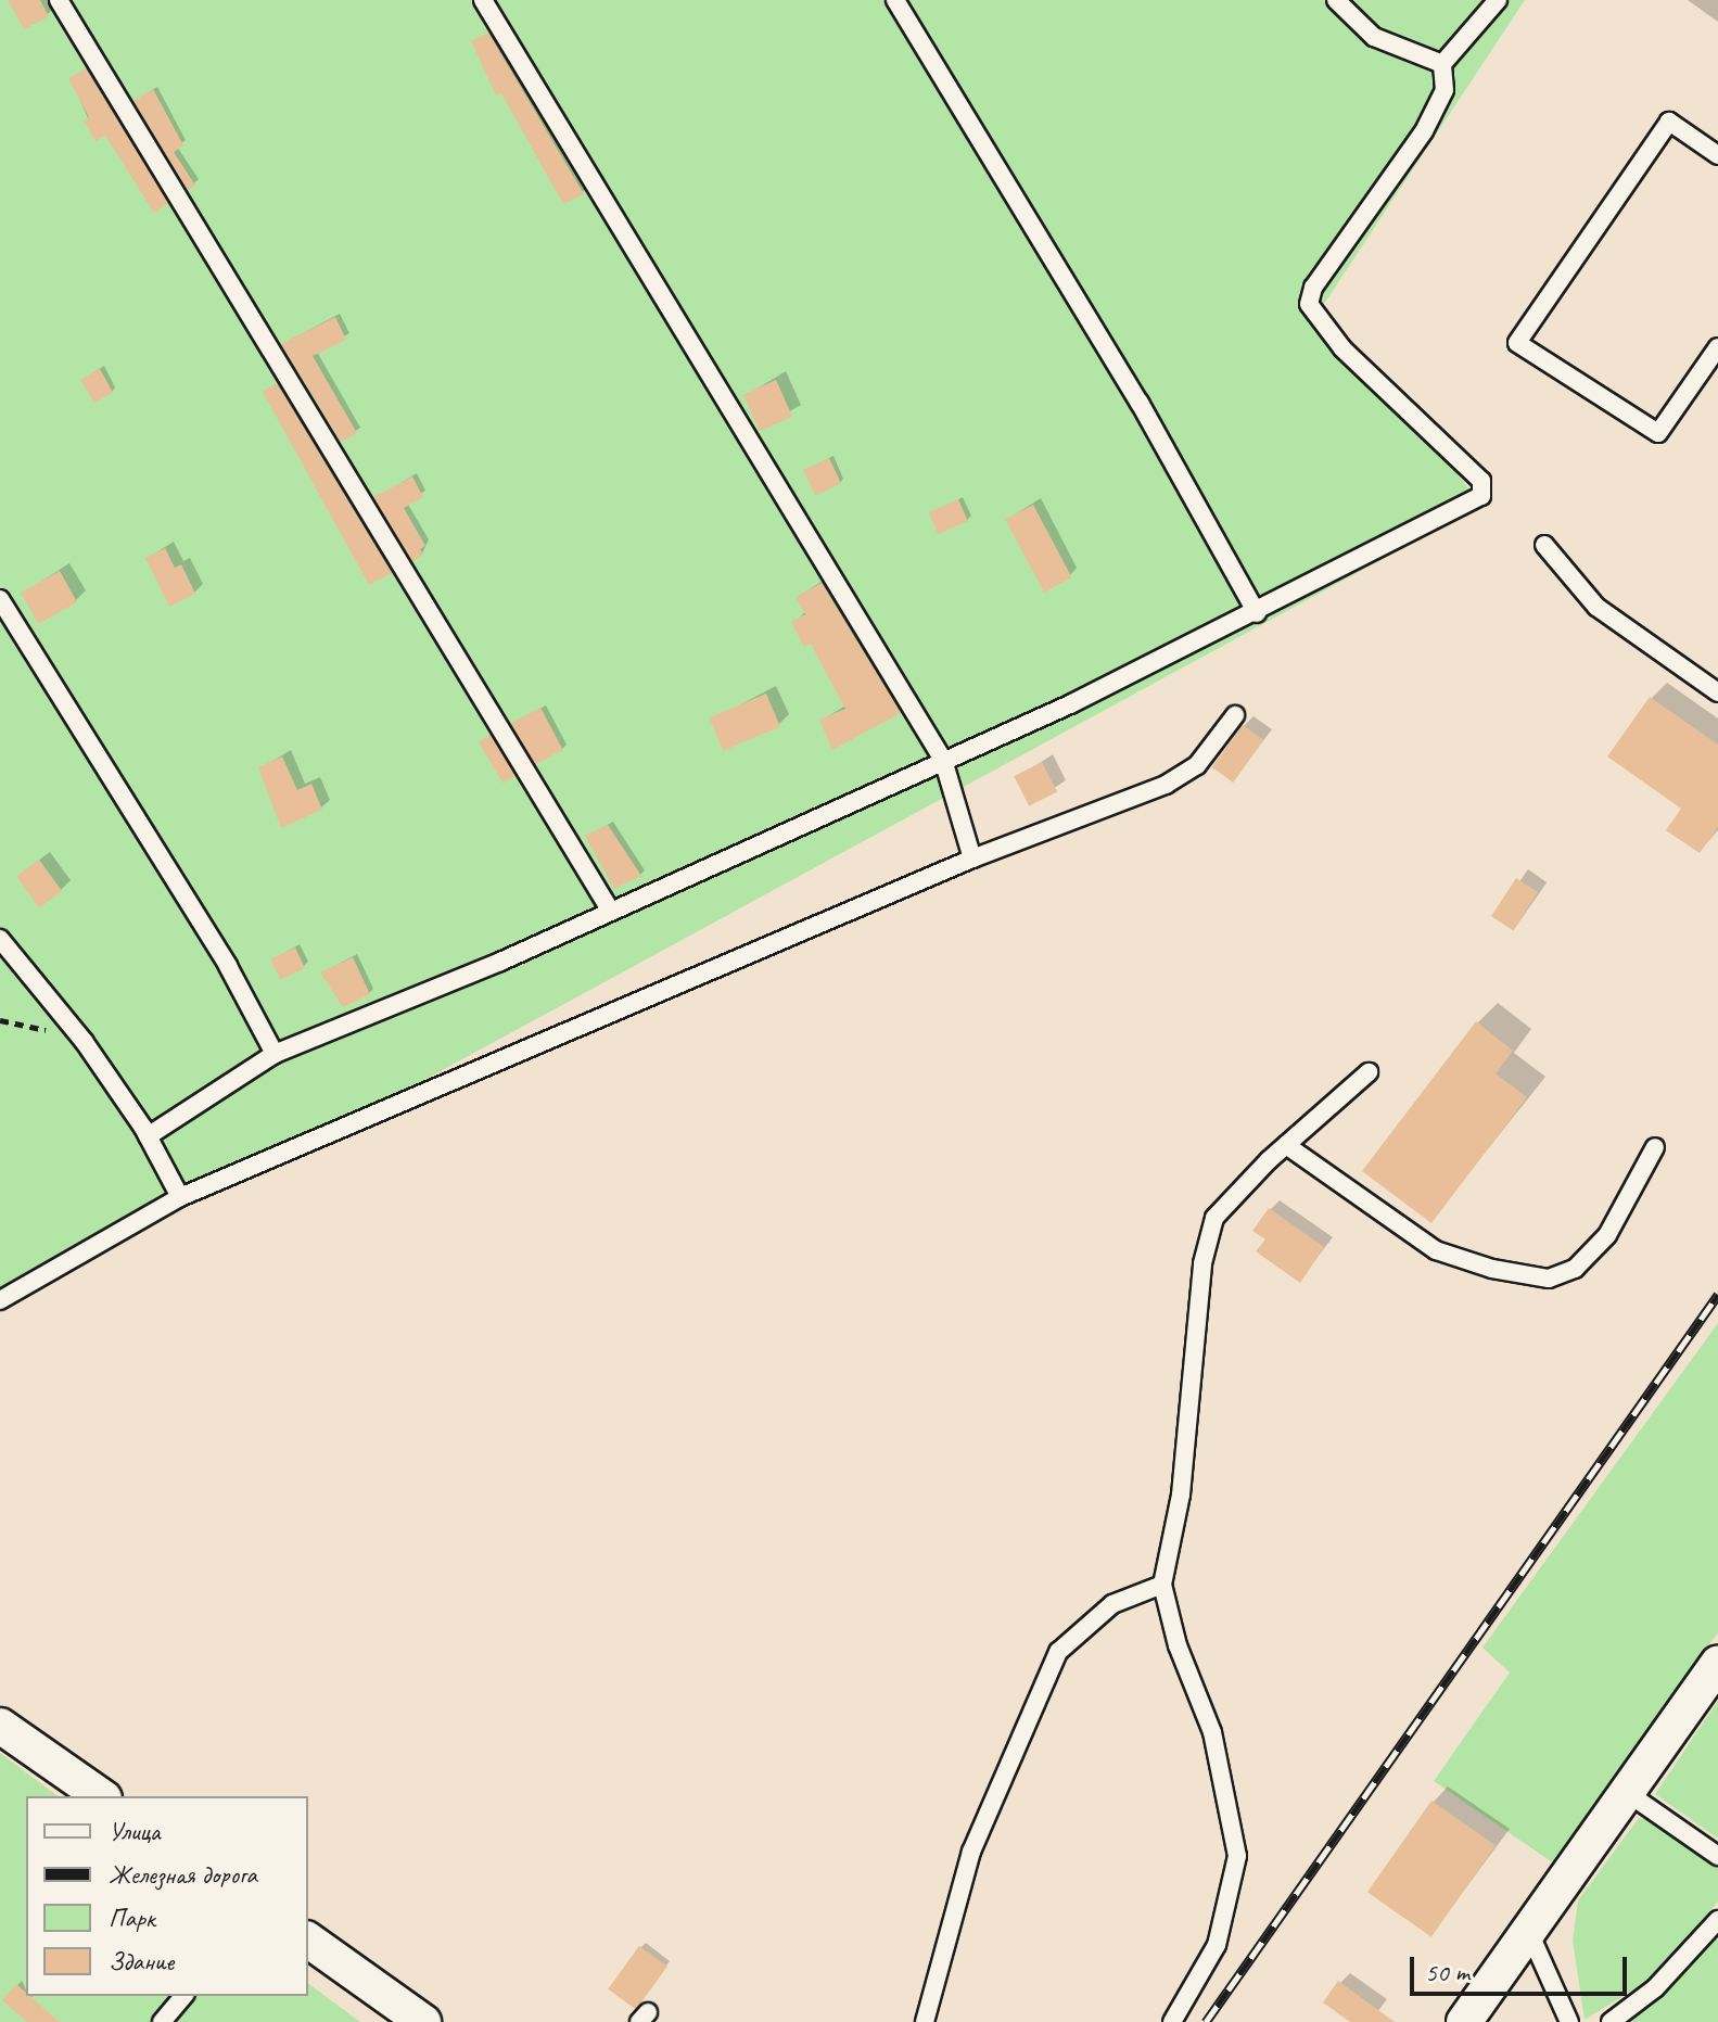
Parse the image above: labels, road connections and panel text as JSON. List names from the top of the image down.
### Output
{
  "legend": [
    "Улица",
    "Железная дорога",
    "Парк",
    "Здание"
  ],
  "scale_bar": "50 m"
}
